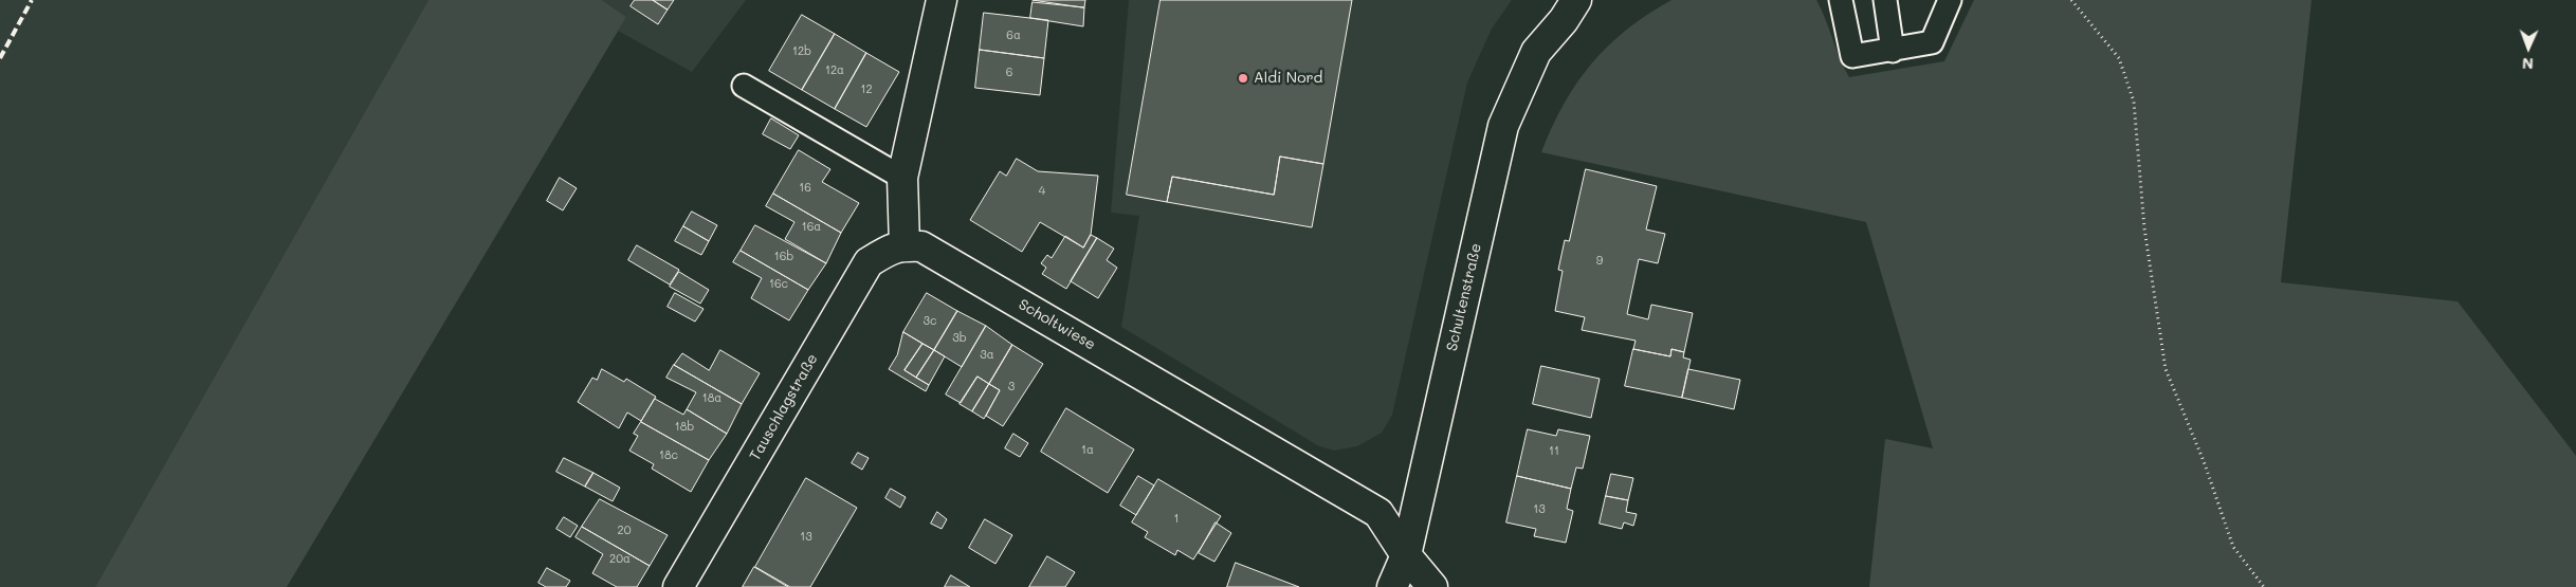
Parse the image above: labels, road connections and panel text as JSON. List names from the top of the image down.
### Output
{
  "streets": {
    "street": ["Schultenstraße", "Scholtwiese", "Tauschlagstraße"]
  },
  "crossings": [
    ["Schultenstraße", "Scholtwiese"],
    ["Scholtwiese", "Tauschlagstraße"]
  ],
  "places": ["Aldi Nord"],
  "house_numbers": [
    "6a",
    "12b",
    "12a",
    "6",
    "12",
    "16",
    "4",
    "16a",
    "16b",
    "9",
    "16c",
    "3c",
    "3b",
    "3a",
    "3",
    "18a",
    "18b",
    "1a",
    "11",
    "18c",
    "13",
    "1",
    "20",
    "13",
    "20a"
  ],
  "north": "bottom"
}
